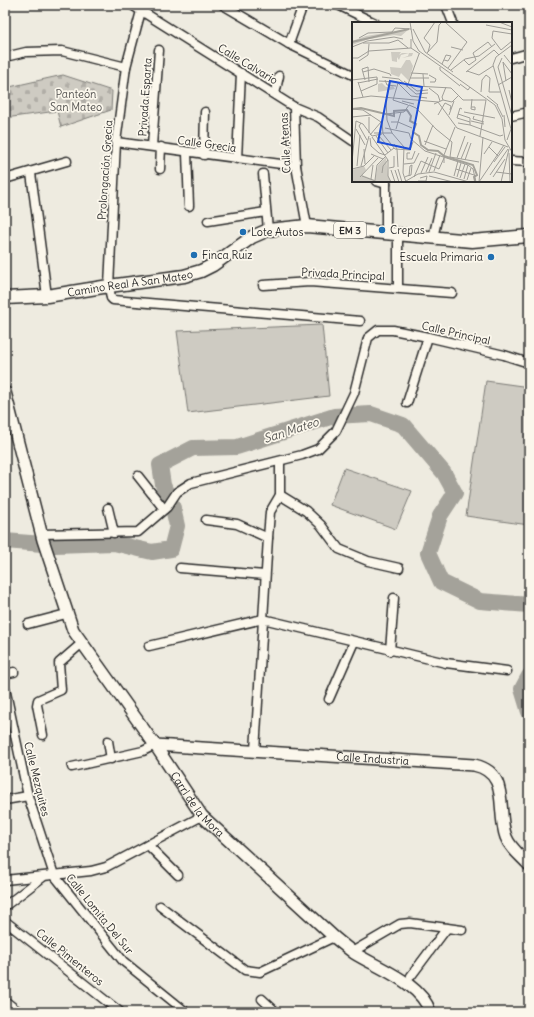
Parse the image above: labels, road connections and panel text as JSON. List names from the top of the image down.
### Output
{
  "streets": {
    "main road": ["EM 3", "Camino Real A San Mateo"],
    "street": [
      "Calle Calvario",
      "Privada Esparta",
      "Calle Atenas",
      "Calle Grecia",
      "Prolongación Grecia",
      "Privada Principal",
      "Calle Principal",
      "Calle Industria",
      "Calle Mezquites",
      "Carrl de la Mora",
      "Calle Lomita Del Sur",
      "Calle Pimenteros"
    ]
  },
  "crossings": [
    ["Calle Calvario", "Calle Atenas"],
    ["Calle Calvario", "Prolongación Grecia"],
    ["Privada Esparta", "Calle Grecia"],
    ["Calle Atenas", "Calle Grecia"],
    ["Calle Atenas", "Camino Real A San Mateo"],
    ["Calle Grecia", "Prolongación Grecia"],
    ["Prolongación Grecia", "Camino Real A San Mateo"],
    ["Calle Industria", "Carrl de la Mora"],
    ["Calle Mezquites", "Calle Lomita Del Sur"]
  ],
  "water": ["San Mateo"],
  "parks": ["Panteón San Mateo"],
  "places": [
    "Crepas",
    "Lote Autos",
    "Finca Ruiz",
    "Escuela Primaria"
  ]
}
